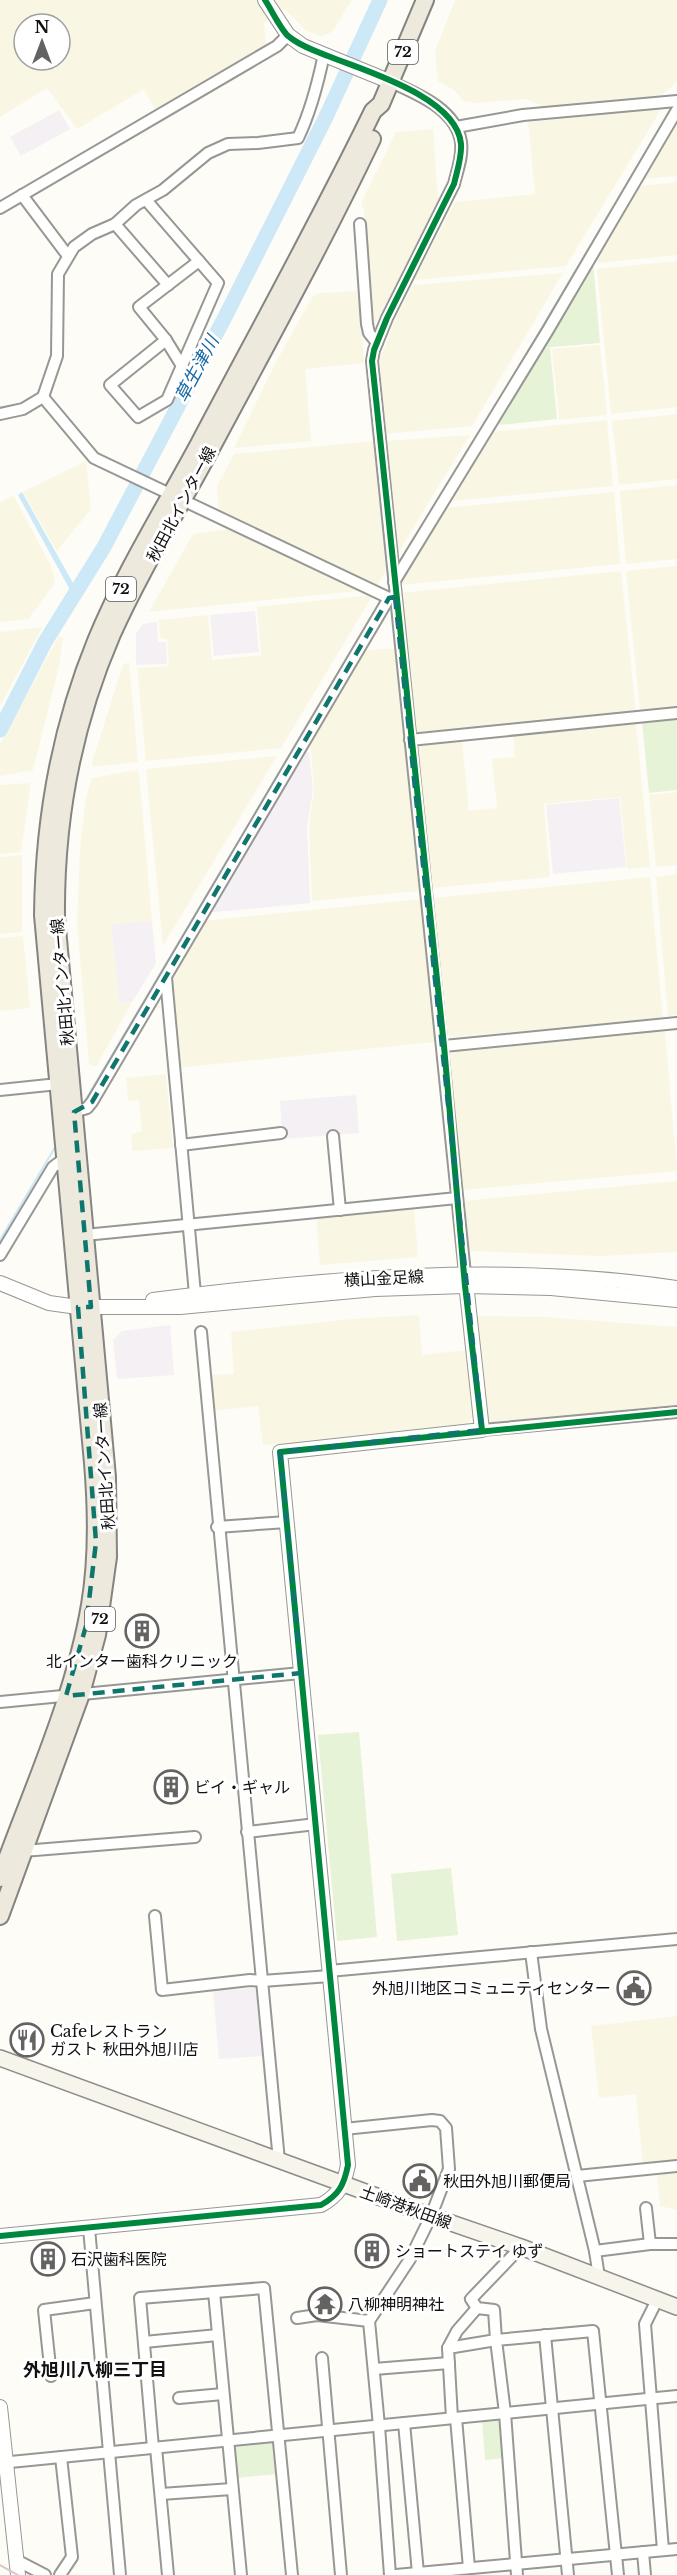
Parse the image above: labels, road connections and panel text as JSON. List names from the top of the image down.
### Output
{
  "streets": {
    "main road": ["72", "秋田北インター線", "土崎港秋田線"],
    "street": ["横山金足線"]
  },
  "crossings": [
    ["秋田北インター線", "横山金足線"]
  ],
  "districts": ["外旭川八柳三丁目"],
  "water": ["草生津川"],
  "places": {
    "building": [
      "北インター歯科クリニック",
      "ビイ・ギャル",
      "ショートステイ ゆず",
      "石沢歯科医院"
    ],
    "public building": ["外旭川地区コミュニティセンター", "秋田外旭川郵便局"],
    "restaurant": ["Cafeレストラン ガスト 秋田外旭川店"],
    "temple": ["八柳神明神社"]
  },
  "north": "top"
}
